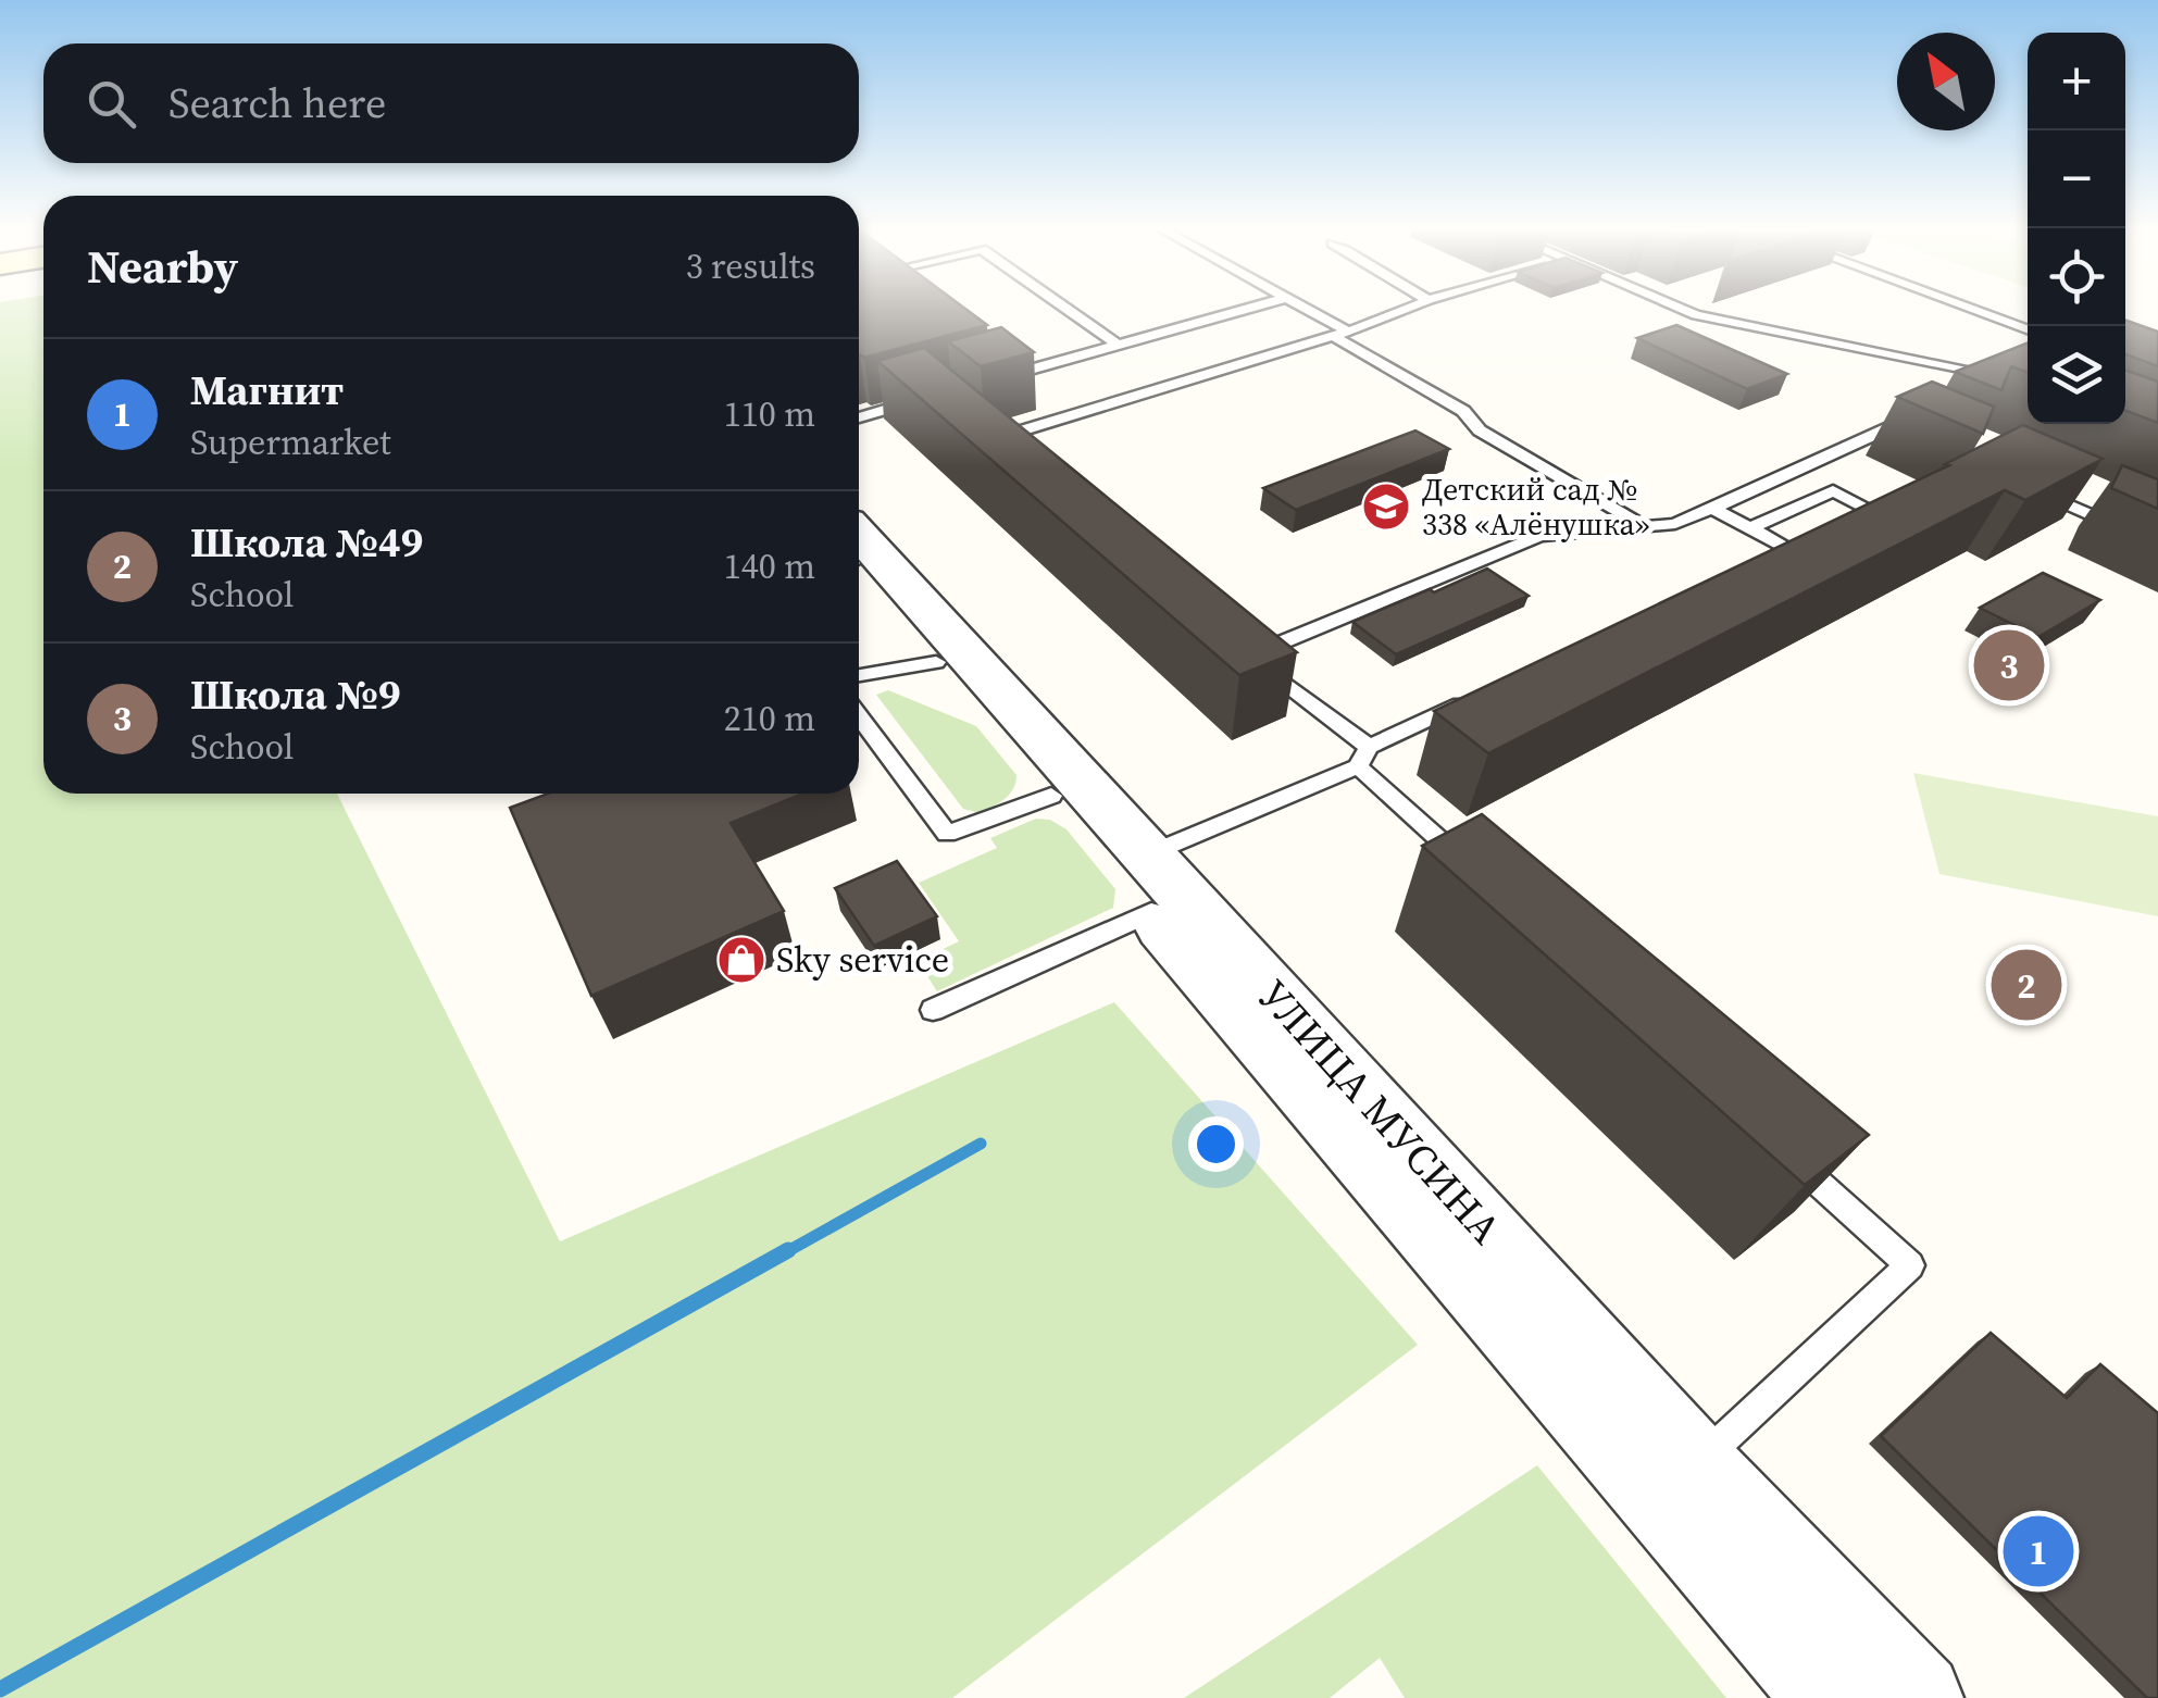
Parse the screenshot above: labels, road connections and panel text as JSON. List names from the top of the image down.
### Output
{
  "streets": {
    "street": ["УЛИЦА МУСИНА"]
  },
  "places": {
    "school or university": ["Детский сад № 338 «Алёнушка»"],
    "shop": ["Sky service"]
  },
  "north": "top left",
  "page": {
    "map_buttons": ["+", "−"],
    "search": "Search here",
    "heading": ["Nearby", "3 results"],
    "list": [
      {
        "mark": "1",
        "name": "Магнит",
        "note": "Supermarket",
        "value": "110 m"
      },
      {
        "mark": "2",
        "name": "Школа №49",
        "note": "School",
        "value": "140 m"
      },
      {
        "mark": "3",
        "name": "Школа №9",
        "note": "School",
        "value": "210 m"
      }
    ],
    "pins": ["3", "2", "1"]
  }
}
